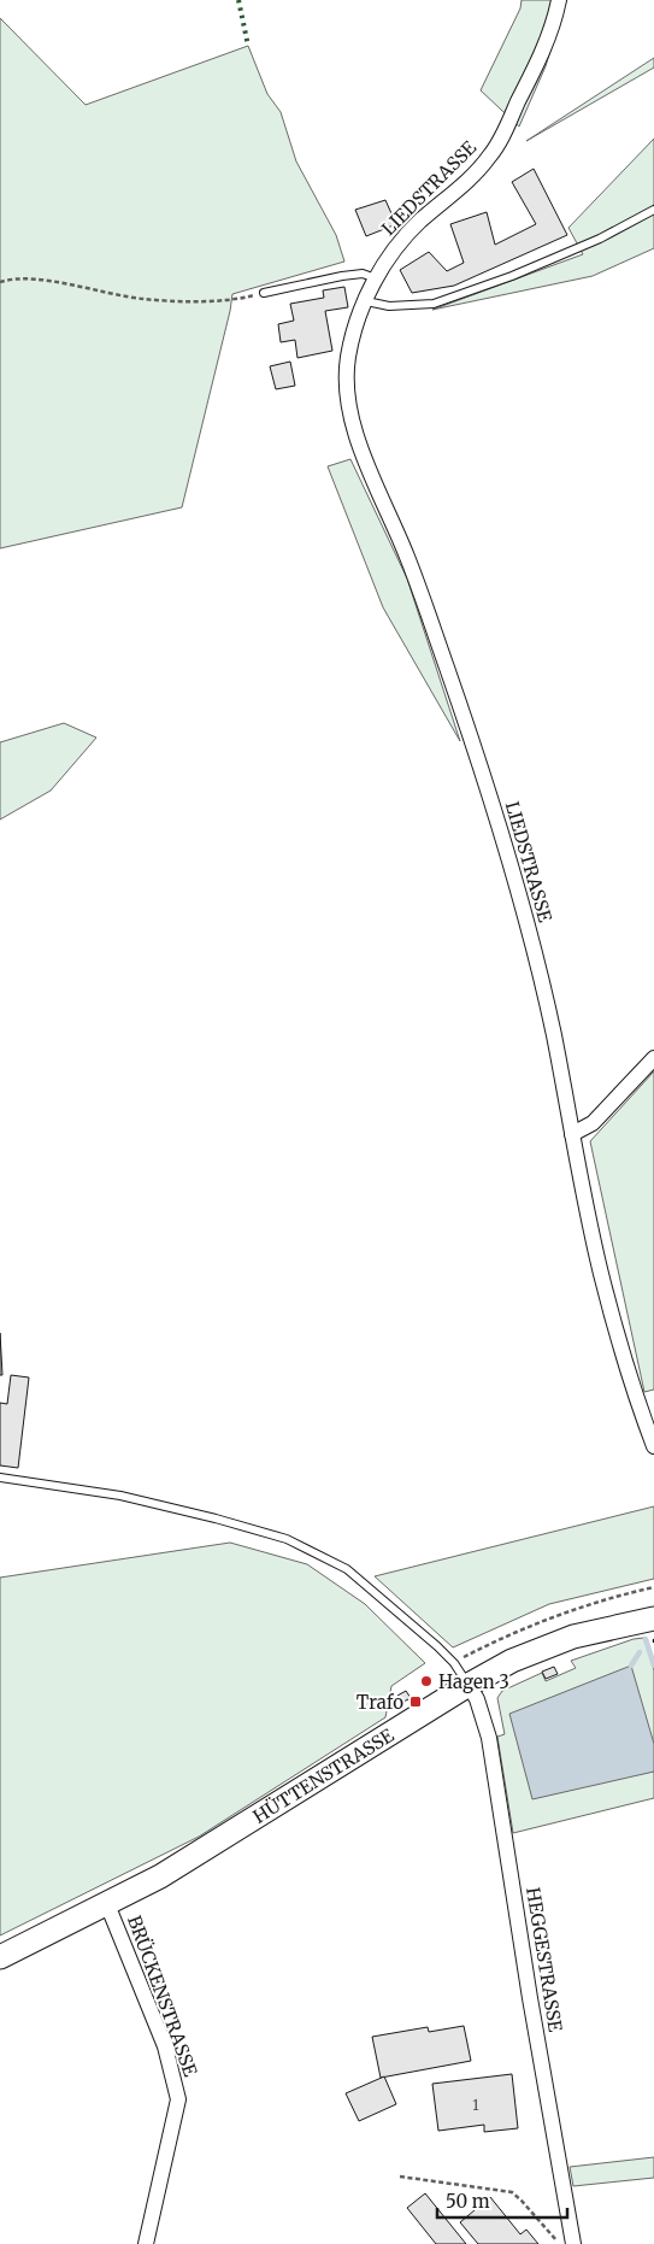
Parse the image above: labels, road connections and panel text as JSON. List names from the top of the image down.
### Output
{
  "streets": {
    "main road": ["HÜTTENSTRASSE"],
    "street": ["LIEDSTRASSE", "HEGGESTRASSE", "BRÜCKENSTRASSE"]
  },
  "crossings": [
    ["HÜTTENSTRASSE", "HEGGESTRASSE"],
    ["HÜTTENSTRASSE", "BRÜCKENSTRASSE"]
  ],
  "places": {
    "other": ["Hagen 3"],
    "transit": ["Trafo"]
  },
  "house_numbers": ["1"],
  "scale_bar": "50 m"
}
